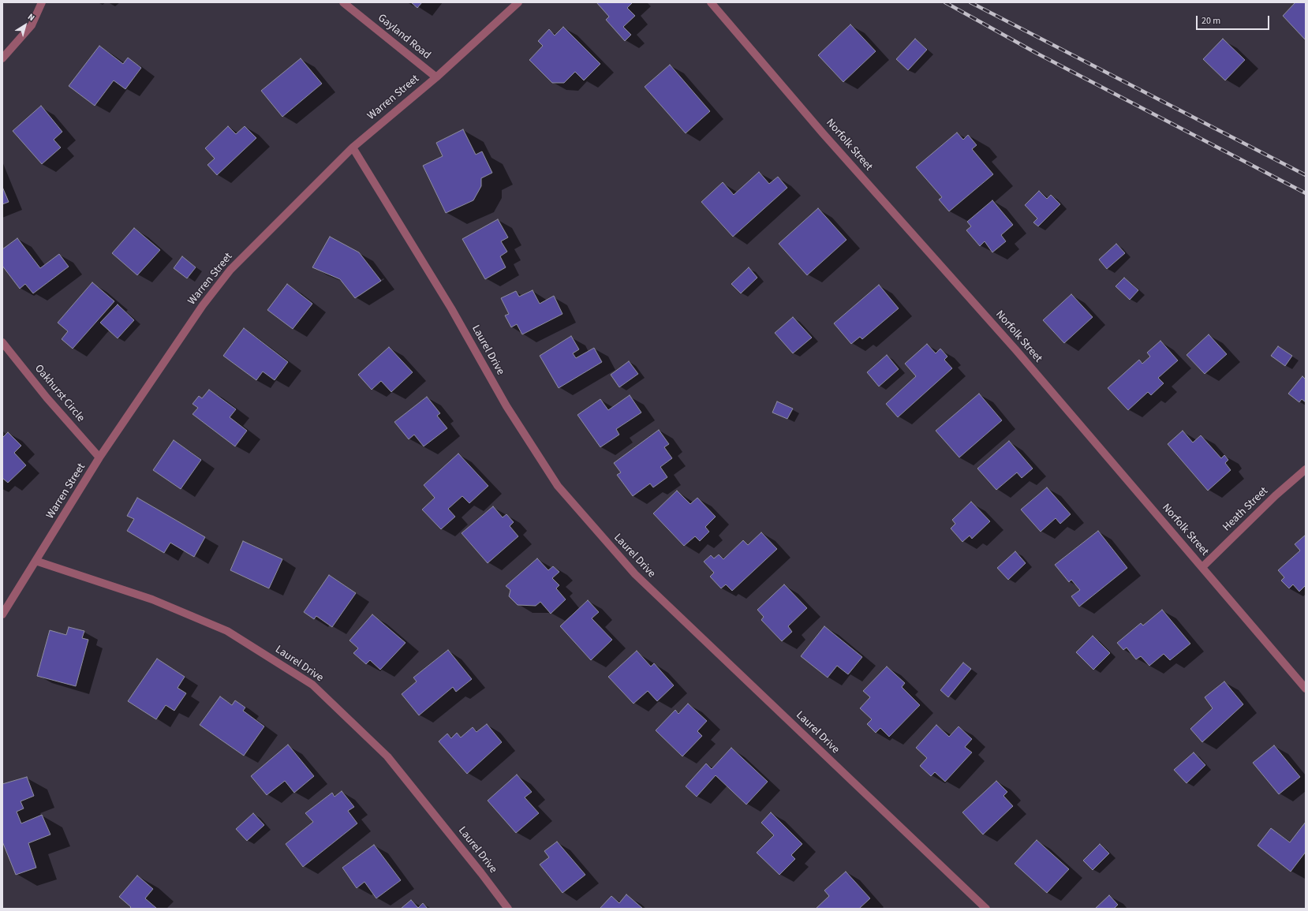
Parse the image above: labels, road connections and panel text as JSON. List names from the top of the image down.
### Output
{
  "streets": {
    "street": [
      "Gayland Road",
      "Warren Street",
      "Norfolk Street",
      "Laurel Drive",
      "Oakhurst Circle",
      "Heath Street"
    ]
  },
  "crossings": [
    ["Gayland Road", "Warren Street"],
    ["Warren Street", "Laurel Drive"],
    ["Warren Street", "Oakhurst Circle"],
    ["Norfolk Street", "Heath Street"]
  ],
  "scale_bar": "20 m",
  "north": "top right"
}
